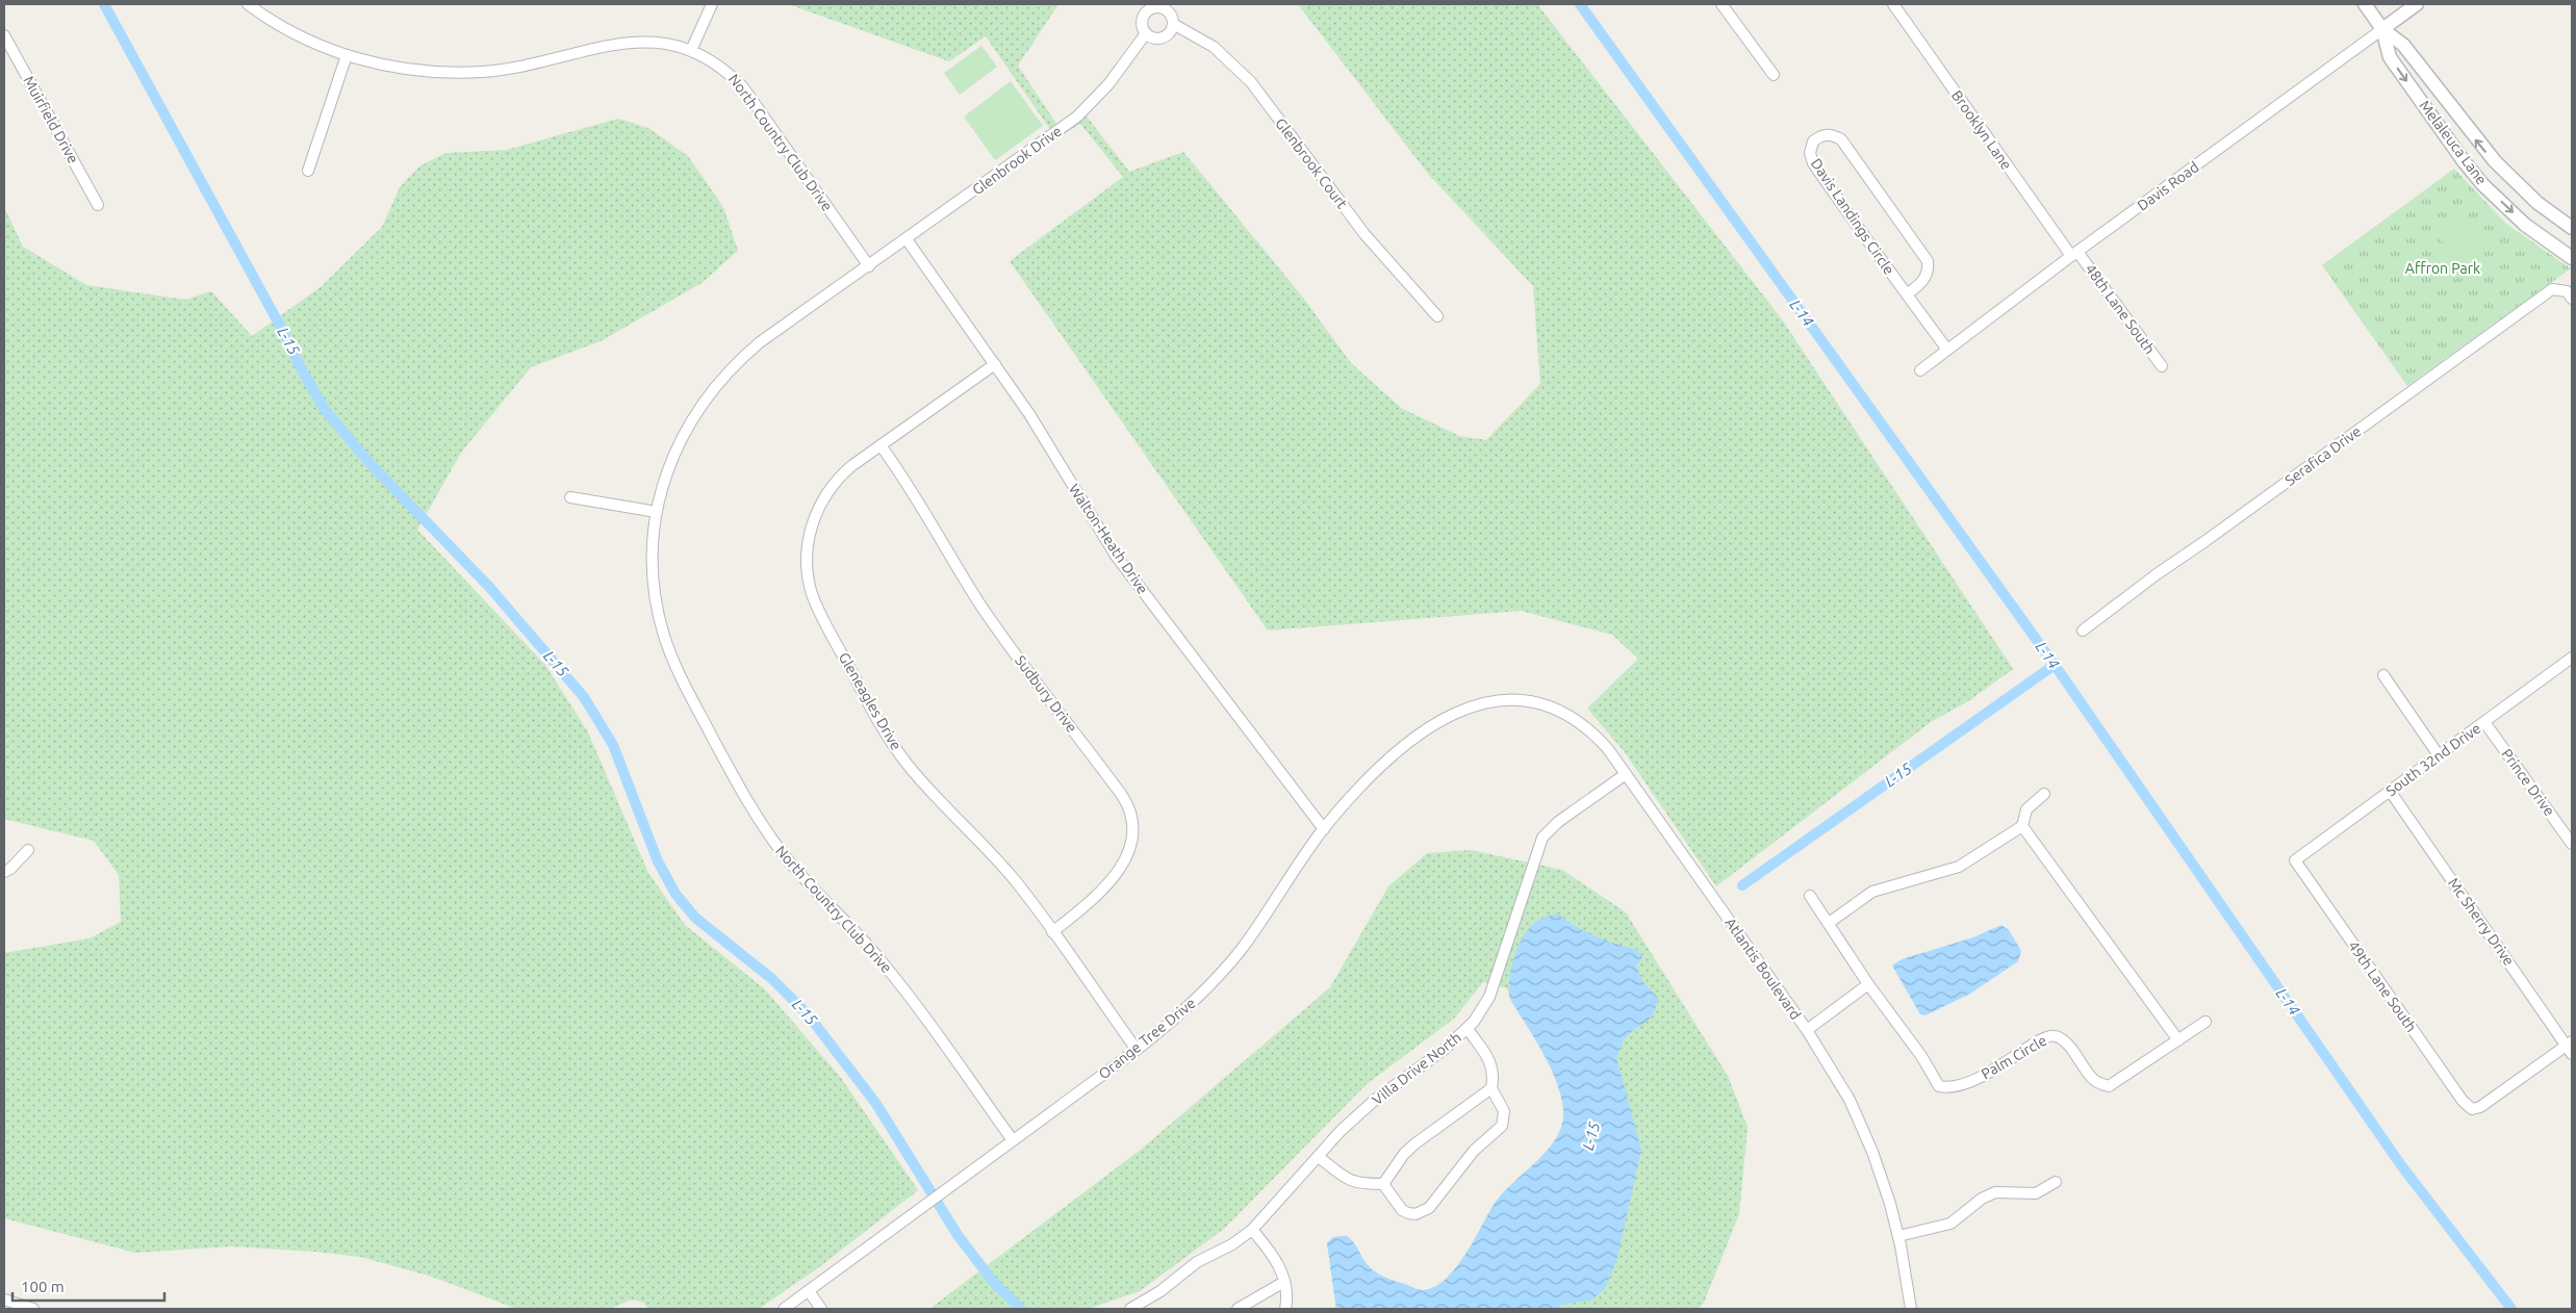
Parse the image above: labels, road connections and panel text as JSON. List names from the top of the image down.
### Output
{
  "streets": {
    "street": [
      "Muirfield Drive",
      "Brooklyn Lane",
      "North Country Club Drive",
      "Melaleuca Lane",
      "Glenbrook Drive",
      "Glenbrook Court",
      "Davis Road",
      "Davis Landings Circle",
      "48th Lane South",
      "Serafica Drive",
      "Walton-Heath Drive",
      "Sudbury Drive",
      "Gleneagles Drive",
      "South 32nd Drive",
      "Prince Drive",
      "Mc Sherry Drive",
      "Atlantis Boulevard",
      "49th Lane South",
      "Orange Tree Drive",
      "Palm Circle",
      "Villa Drive North"
    ]
  },
  "crossings": [
    ["Brooklyn Lane", "Davis Road"],
    ["Brooklyn Lane", "48th Lane South"],
    ["North Country Club Drive", "Glenbrook Drive"],
    ["North Country Club Drive", "Orange Tree Drive"],
    ["Melaleuca Lane", "Davis Road"],
    ["Glenbrook Drive", "Glenbrook Court"],
    ["Glenbrook Drive", "Walton-Heath Drive"],
    ["Davis Road", "Davis Landings Circle"],
    ["Davis Road", "48th Lane South"],
    ["Walton-Heath Drive", "Gleneagles Drive"],
    ["Walton-Heath Drive", "Orange Tree Drive"],
    ["Sudbury Drive", "Gleneagles Drive"],
    ["Gleneagles Drive", "Orange Tree Drive"],
    ["South 32nd Drive", "Prince Drive"],
    ["South 32nd Drive", "Mc Sherry Drive"],
    ["South 32nd Drive", "49th Lane South"],
    ["Mc Sherry Drive", "49th Lane South"],
    ["Atlantis Boulevard", "Orange Tree Drive"],
    ["Atlantis Boulevard", "Villa Drive North"]
  ],
  "water": ["L-14", "L-15"],
  "parks": ["Affron Park"],
  "scale_bar": "100 m"
}
